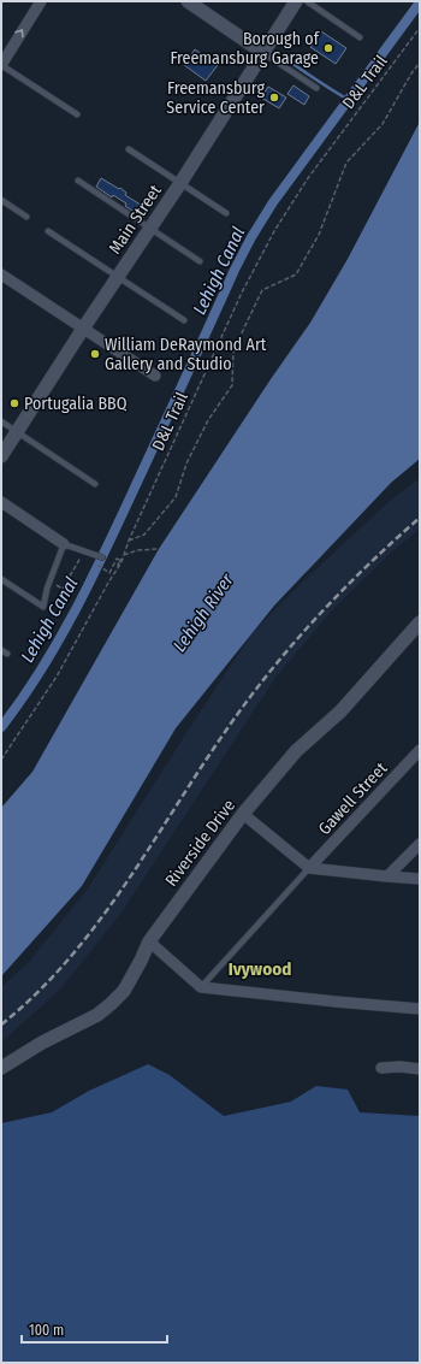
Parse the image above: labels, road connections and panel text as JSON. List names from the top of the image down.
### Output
{
  "streets": {
    "street": ["Main Street", "Gawell Street", "Riverside Drive"],
    "path": ["D&L Trail"]
  },
  "districts": ["Ivywood"],
  "water": ["Lehigh Canal", "Lehigh River"],
  "places": [
    "Borough of Freemansburg Garage",
    "Freemansburg Service Center",
    "William DeRaymond Art Gallery and Studio",
    "Portugalia BBQ"
  ],
  "scale_bar": "100 m"
}
